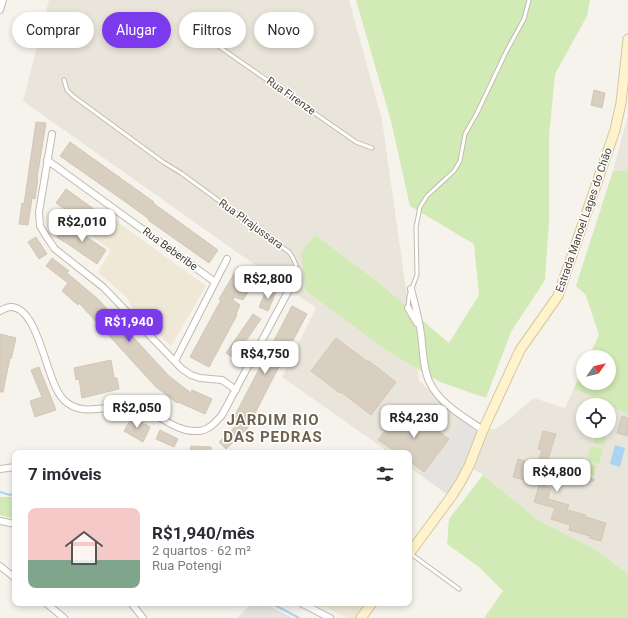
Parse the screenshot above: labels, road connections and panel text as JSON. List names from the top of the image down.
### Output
{
  "streets": {
    "street": ["Estrada Manoel Lages do Chão", "Rua Pirajussara", "Rua Beberibe"],
    "lane": ["Rua Firenze"]
  },
  "districts": ["JARDIM RIO DAS PEDRAS"],
  "north": "top right",
  "page": {
    "chip": [
      "Comprar",
      "Alugar",
      "Filtros",
      "Novo"
    ],
    "price": [
      "R$2,010",
      "R$2,800",
      "R$1,940",
      "R$4,750",
      "R$2,050",
      "R$4,230",
      "R$4,800"
    ],
    "heading": "7 imóveis",
    "list": [
      {
        "name": "R$1,940/mês",
        "note": "2 quartos · 62 m² · Rua Potengi"
      }
    ]
  }
}
